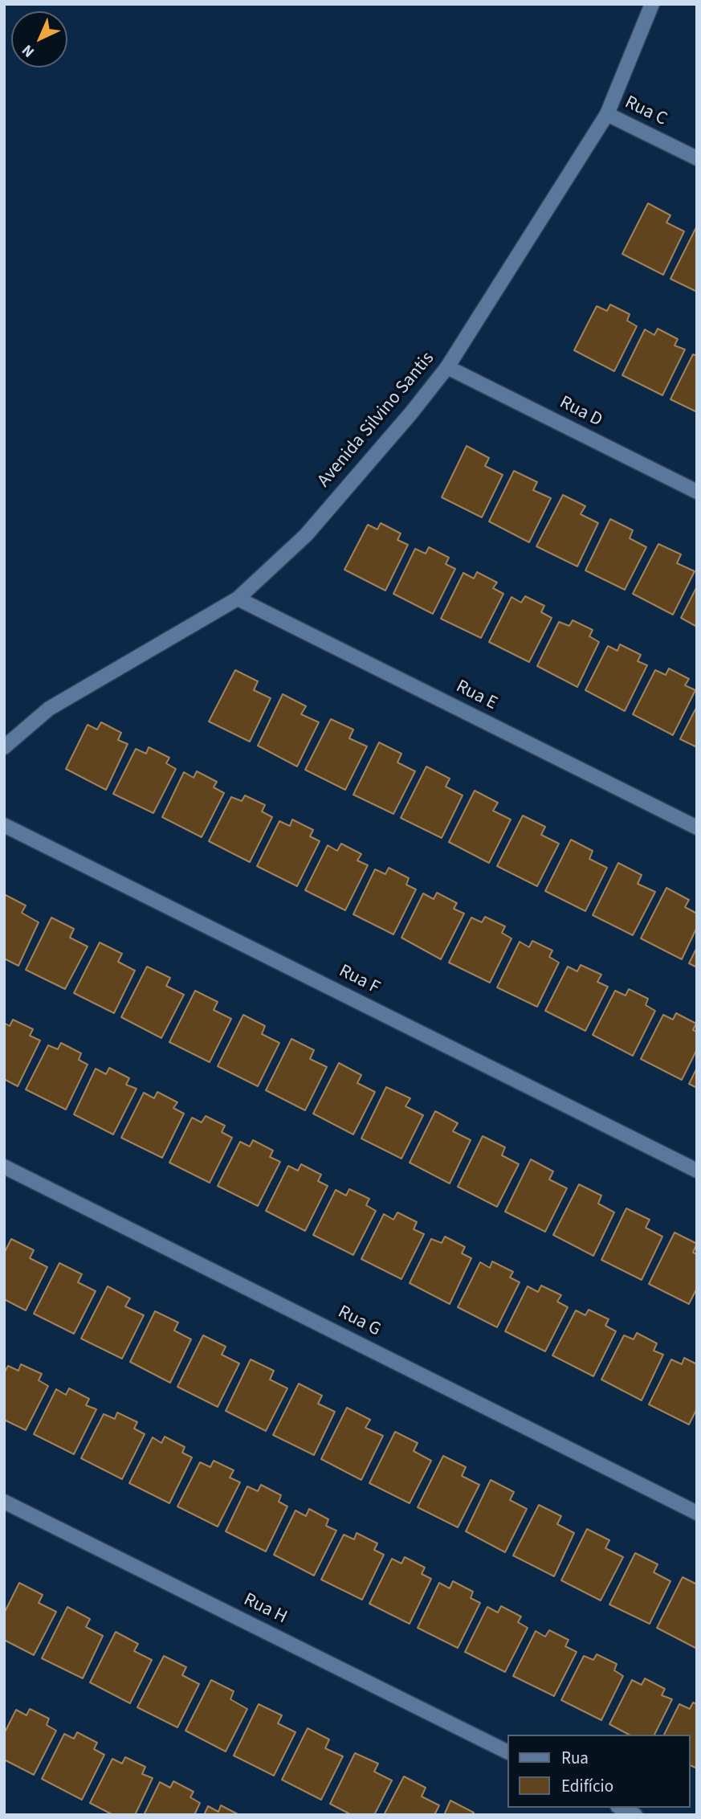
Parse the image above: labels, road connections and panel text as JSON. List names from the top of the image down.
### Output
{
  "streets": {
    "street": [
      "Rua C",
      "Rua D",
      "Avenida Silvino Santis",
      "Rua E",
      "Rua F",
      "Rua G",
      "Rua H"
    ]
  },
  "crossings": [
    ["Rua C", "Avenida Silvino Santis"],
    ["Rua D", "Avenida Silvino Santis"],
    ["Avenida Silvino Santis", "Rua E"]
  ],
  "legend": ["Rua", "Edifício"],
  "north": "bottom left"
}
